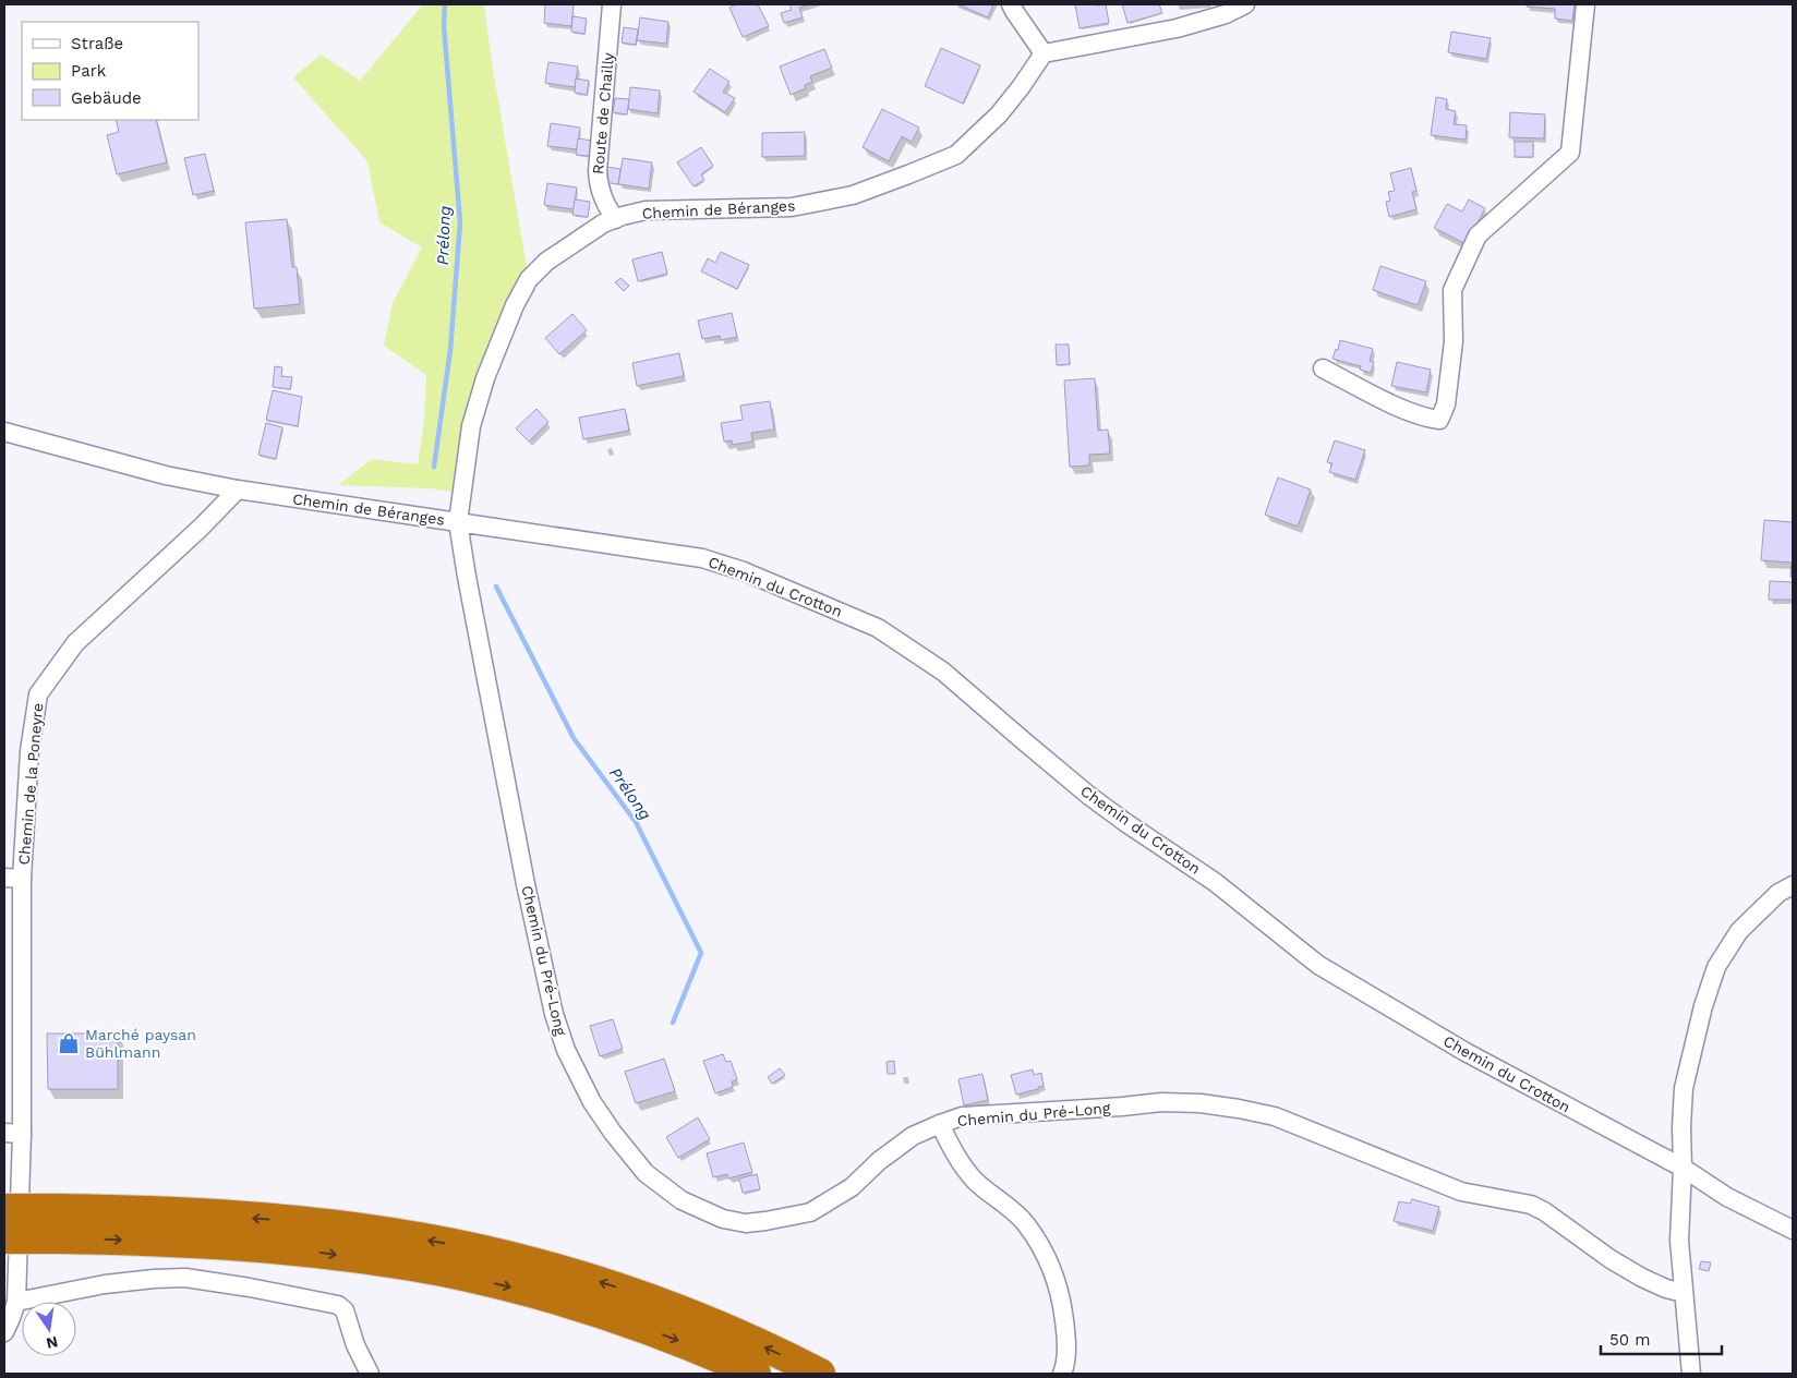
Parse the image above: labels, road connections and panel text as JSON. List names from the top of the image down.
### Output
{
  "streets": {
    "street": [
      "Route de Chailly",
      "Chemin de Béranges",
      "Chemin du Crotton",
      "Chemin de la Poneyre",
      "Chemin du Pré-Long"
    ]
  },
  "crossings": [
    ["Route de Chailly", "Chemin de Béranges"],
    ["Chemin de Béranges", "Chemin du Crotton"],
    ["Chemin de Béranges", "Chemin de la Poneyre"],
    ["Chemin de Béranges", "Chemin du Pré-Long"],
    ["Chemin du Crotton", "Chemin du Pré-Long"]
  ],
  "water": ["Prélong"],
  "places": {
    "shop": ["Marché paysan Bühlmann"]
  },
  "legend": ["Straße", "Park", "Gebäude"],
  "scale_bar": "50 m",
  "north": "bottom"
}
